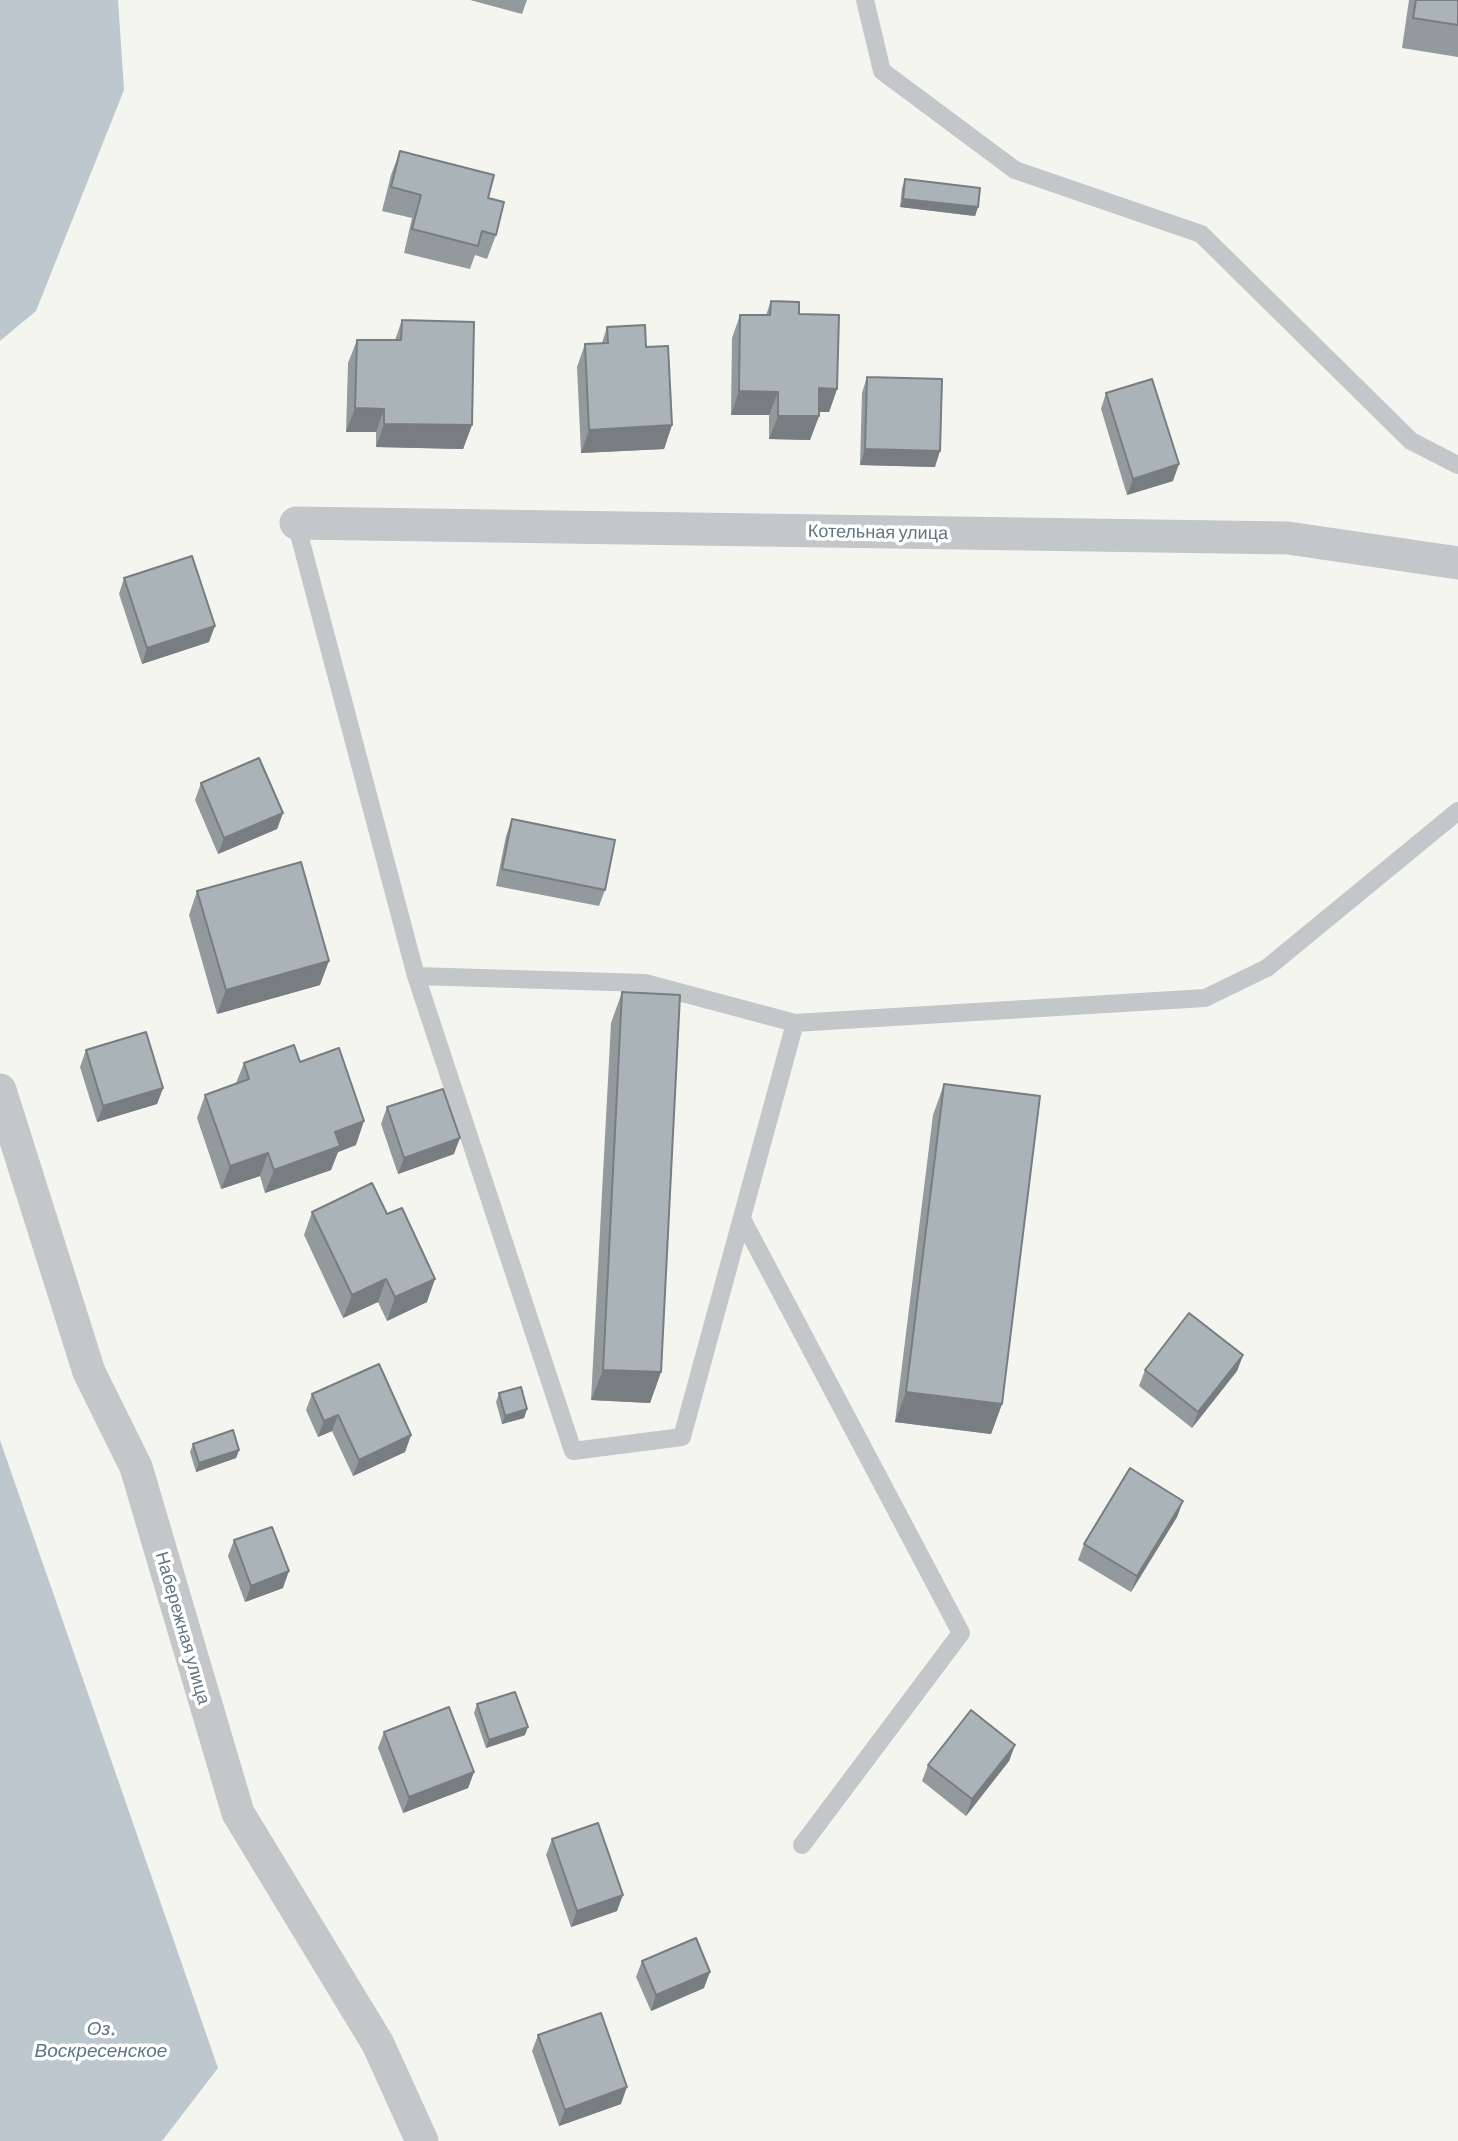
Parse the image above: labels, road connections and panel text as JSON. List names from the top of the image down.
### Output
{
  "streets": {
    "street": ["Котельная улица", "Набережная улица"]
  },
  "water": ["Оз. Воскресенское"]
}
